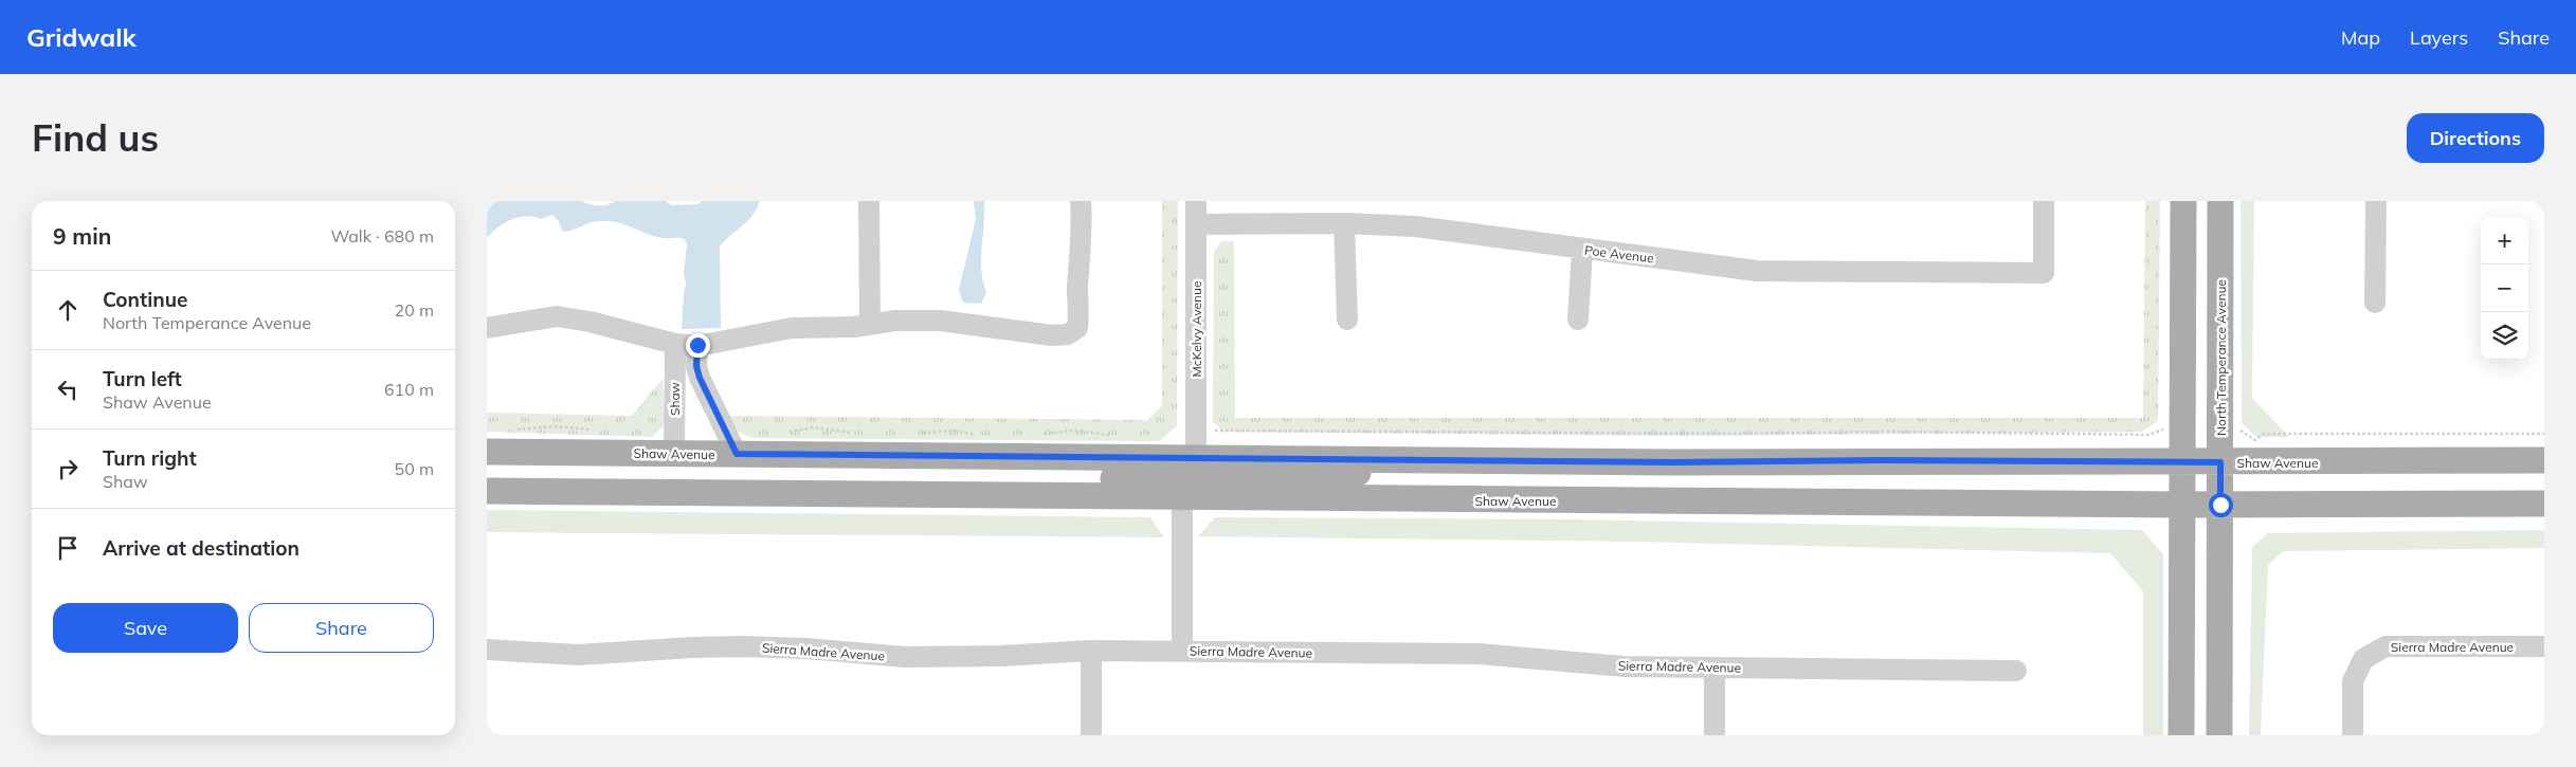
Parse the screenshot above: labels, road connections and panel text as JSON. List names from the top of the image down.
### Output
{
  "streets": {
    "main road": ["North Temperance Avenue", "Shaw Avenue"],
    "street": [
      "Poe Avenue",
      "McKelvy Avenue",
      "Shaw",
      "Sierra Madre Avenue"
    ]
  },
  "crossings": [
    ["Poe Avenue", "McKelvy Avenue"],
    ["McKelvy Avenue", "Shaw Avenue"],
    ["North Temperance Avenue", "Shaw Avenue"],
    ["Shaw", "Shaw Avenue"]
  ],
  "page": {
    "header": "Gridwalk",
    "nav": ["Map", "Layers", "Share"],
    "buttons": [
      "Directions",
      ["Save", "Share"]
    ],
    "title": "Find us",
    "heading": ["9 min", "Walk · 680 m"],
    "map_buttons": ["+", "−"],
    "list": [
      ["Continue", "North Temperance Avenue", "20 m"],
      ["Turn left", "Shaw Avenue", "610 m"],
      ["Turn right", "Shaw", "50 m"],
      "Arrive at destination"
    ]
  }
}
